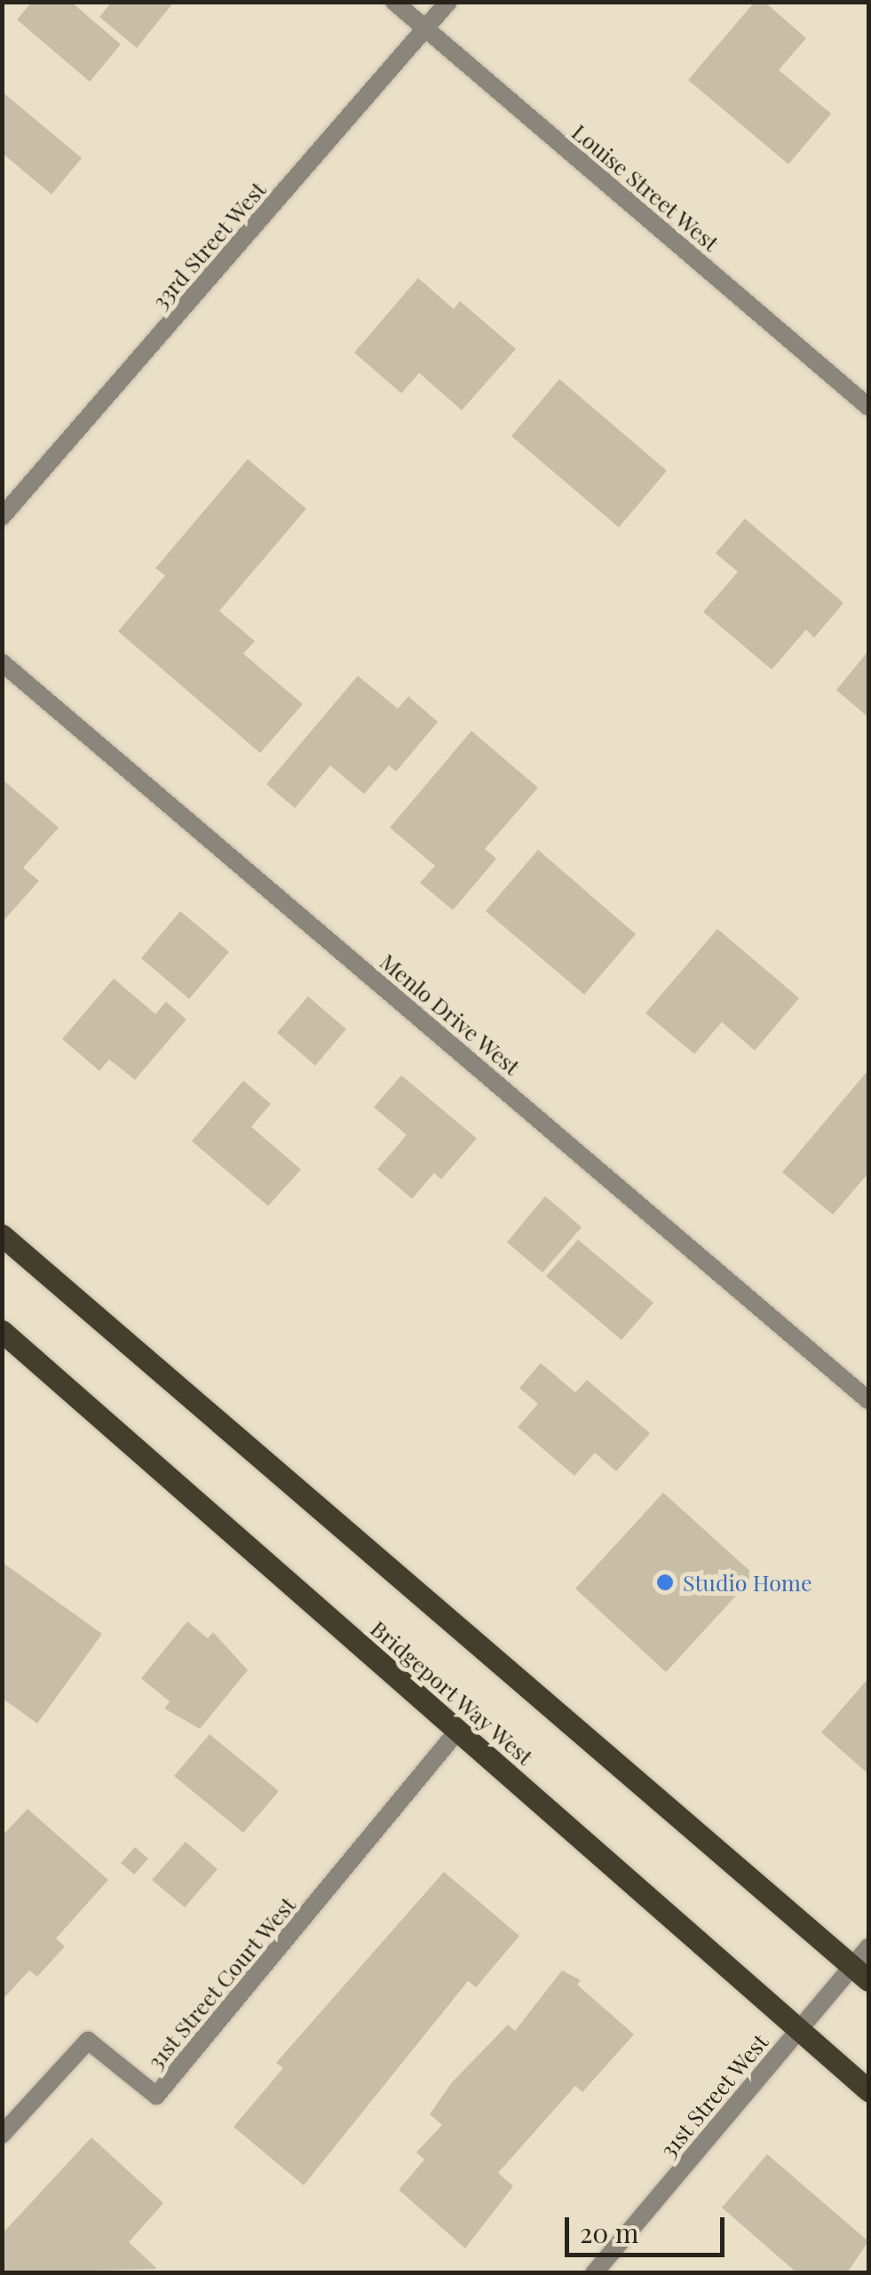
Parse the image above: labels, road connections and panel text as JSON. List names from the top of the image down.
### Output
{
  "streets": {
    "main road": ["Bridgeport Way West"],
    "street": [
      "Louise Street West",
      "33rd Street West",
      "Menlo Drive West",
      "31st Street Court West",
      "31st Street West"
    ]
  },
  "crossings": [
    ["Louise Street West", "33rd Street West"],
    ["Bridgeport Way West", "31st Street Court West"],
    ["Bridgeport Way West", "31st Street West"]
  ],
  "places": ["Studio Home"],
  "scale_bar": "20 m"
}
